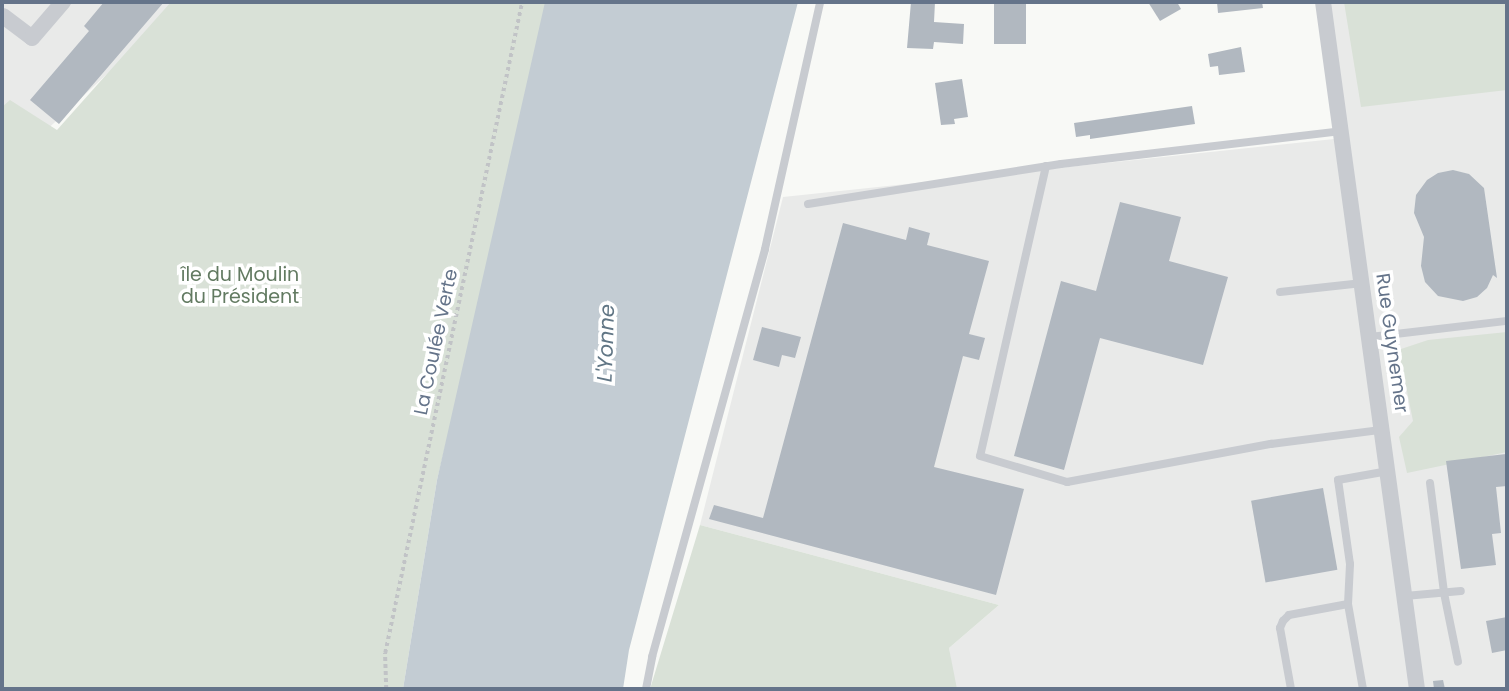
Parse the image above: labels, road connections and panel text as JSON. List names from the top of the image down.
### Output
{
  "streets": {
    "street": ["Rue Guynemer"],
    "path": ["La Coulée Verte"]
  },
  "water": ["L'Yonne"],
  "parks": ["île du Moulin du Président"]
}
